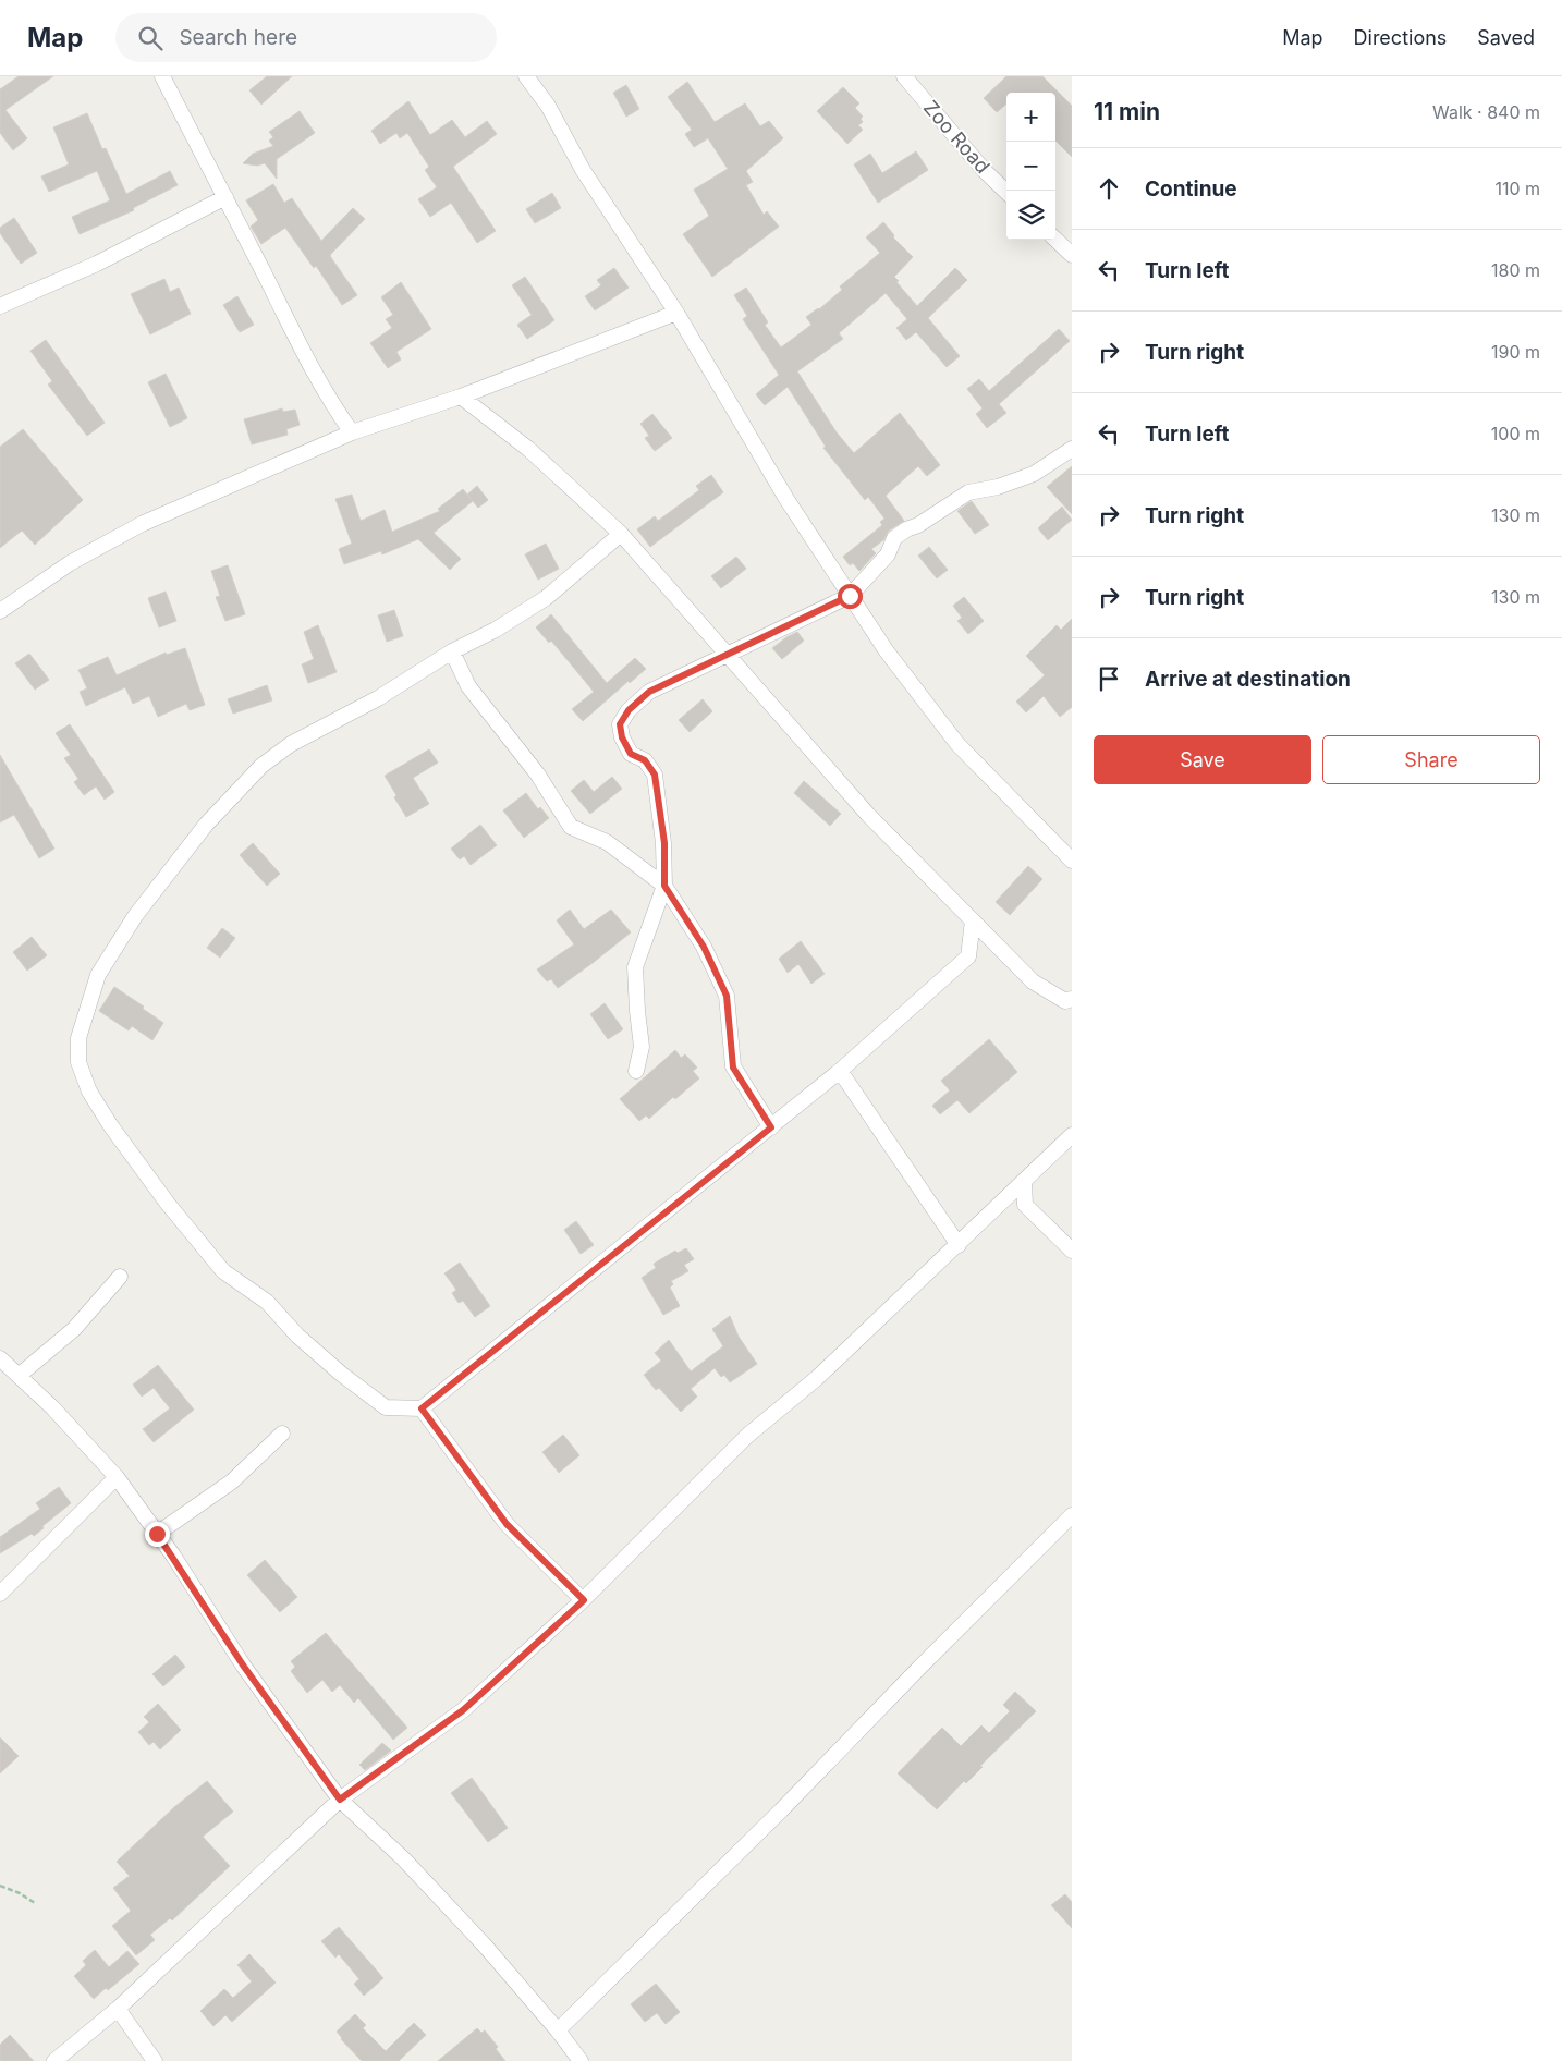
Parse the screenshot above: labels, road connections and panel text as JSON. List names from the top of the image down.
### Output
{
  "streets": {
    "street": ["Zoo Road"]
  },
  "page": {
    "header": "Map",
    "search": "Search here",
    "nav": ["Map", "Directions", "Saved"],
    "heading": ["11 min", "Walk · 840 m"],
    "map_buttons": ["+", "−"],
    "list": [
      ["Continue", "110 m"],
      ["Turn left", "180 m"],
      ["Turn right", "190 m"],
      ["Turn left", "100 m"],
      ["Turn right", "130 m"],
      ["Turn right", "130 m"],
      "Arrive at destination"
    ],
    "buttons": ["Save", "Share"]
  }
}
